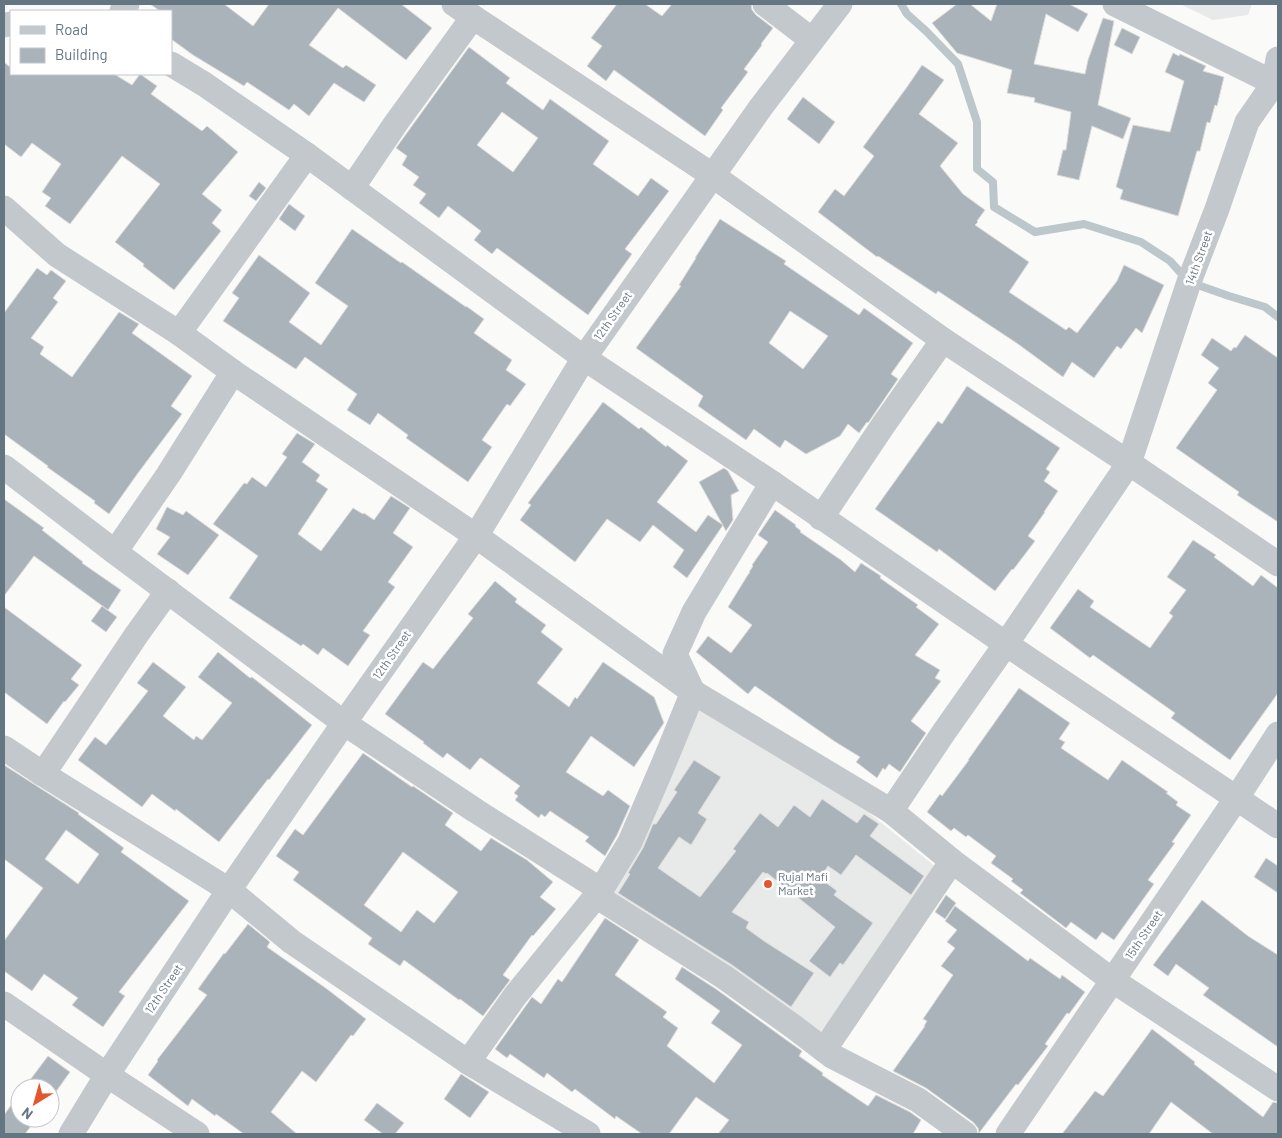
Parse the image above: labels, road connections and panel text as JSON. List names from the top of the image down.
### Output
{
  "streets": {
    "street": ["14th Street", "12th Street", "15th Street"]
  },
  "places": ["Rujal Mafi Market"],
  "legend": ["Road", "Building"],
  "north": "bottom left"
}
